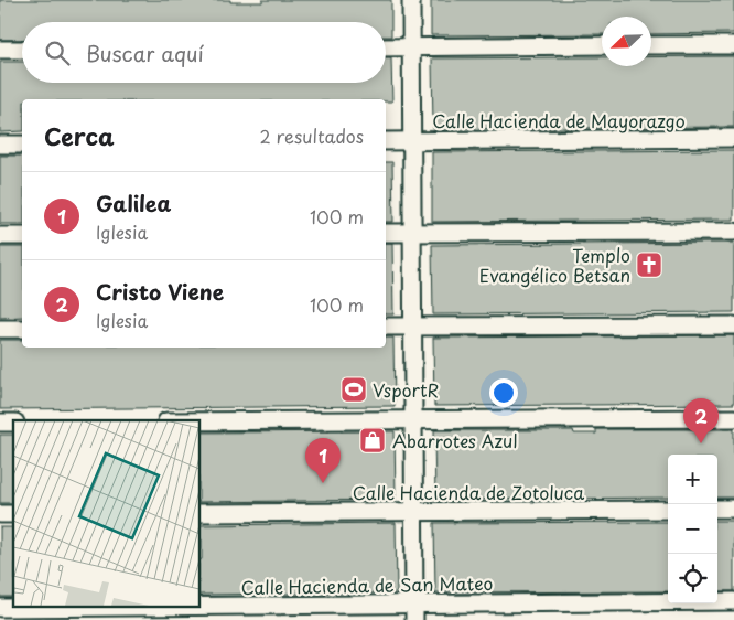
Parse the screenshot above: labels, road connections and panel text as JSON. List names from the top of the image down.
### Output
{
  "streets": {
    "street": ["Calle Hacienda de Mayorazgo", "Calle Hacienda de Zotoluca", "Calle Hacienda de San Mateo"]
  },
  "places": {
    "church": ["Templo Evangélico Betsan"],
    "sports": ["VsportR"],
    "shop": ["Abarrotes Azul"]
  },
  "north": "bottom left",
  "page": {
    "search": "Buscar aquí",
    "heading": ["Cerca", "2 resultados"],
    "list": [
      {
        "mark": "1",
        "name": "Galilea",
        "note": "Iglesia",
        "value": "100 m"
      },
      {
        "mark": "2",
        "name": "Cristo Viene",
        "note": "Iglesia",
        "value": "100 m"
      }
    ],
    "pins": ["2", "1"],
    "map_buttons": ["+", "−"]
  }
}
